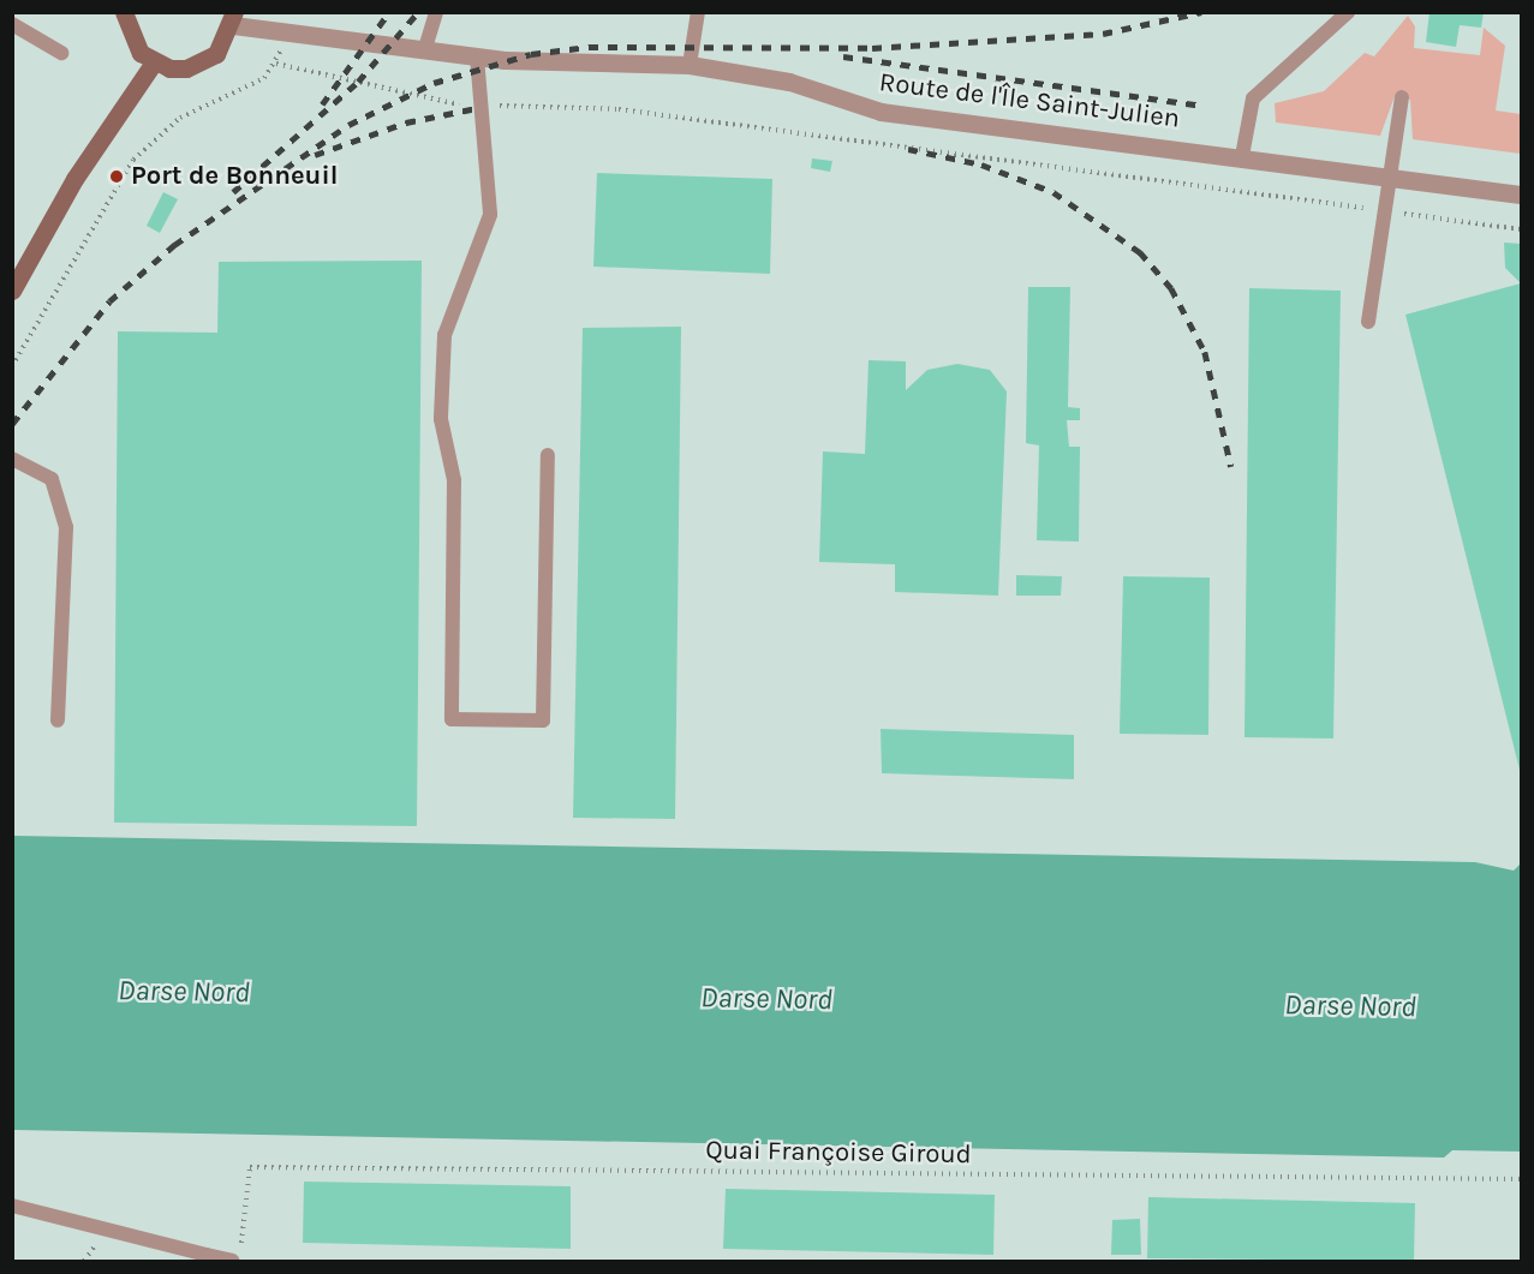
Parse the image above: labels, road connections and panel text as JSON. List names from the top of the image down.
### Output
{
  "streets": {
    "street": ["Route de l'Île Saint-Julien"],
    "path": ["Quai Françoise Giroud"]
  },
  "water": ["Darse Nord"],
  "places": ["Port de Bonneuil"]
}
